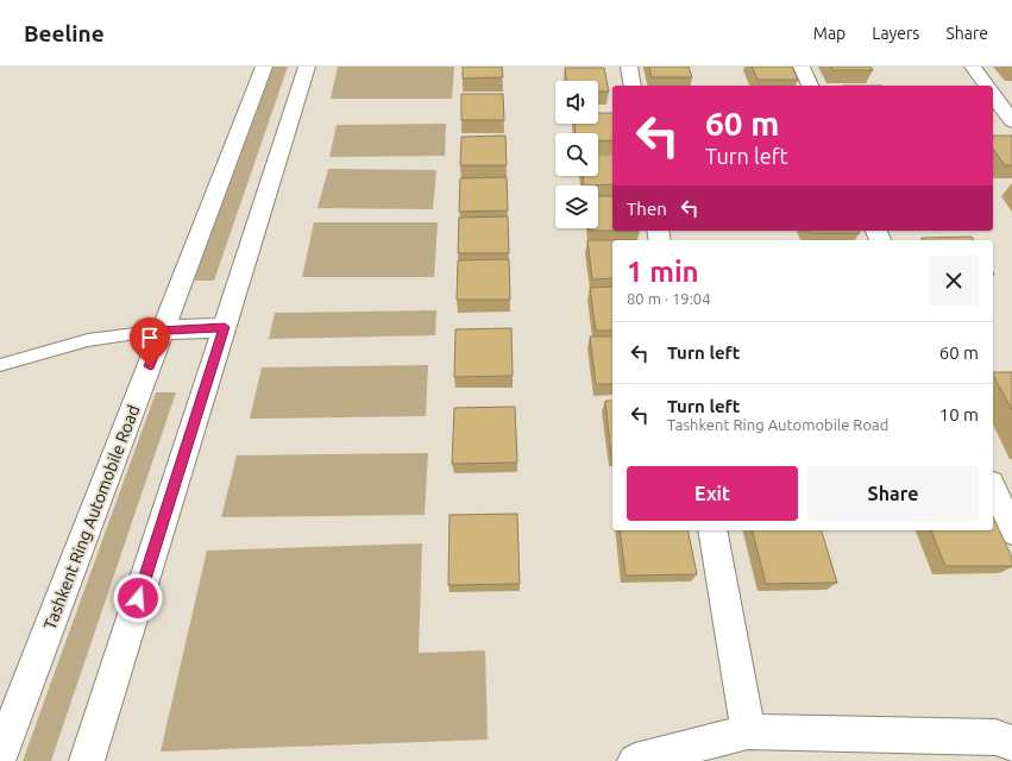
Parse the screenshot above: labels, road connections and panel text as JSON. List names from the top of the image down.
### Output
{
  "streets": {
    "main road": ["Tashkent Ring Automobile Road"]
  },
  "page": {
    "header": "Beeline",
    "nav": ["Map", "Layers", "Share"],
    "turn": ["60 m", "Turn left"],
    "then": "Then",
    "heading": ["1 min", "80 m · 19:04"],
    "list": [
      {
        "name": "Turn left",
        "value": "60 m"
      },
      {
        "name": "Turn left",
        "note": "Tashkent Ring Automobile Road",
        "value": "10 m"
      }
    ],
    "buttons": ["Exit", "Share"]
  }
}
